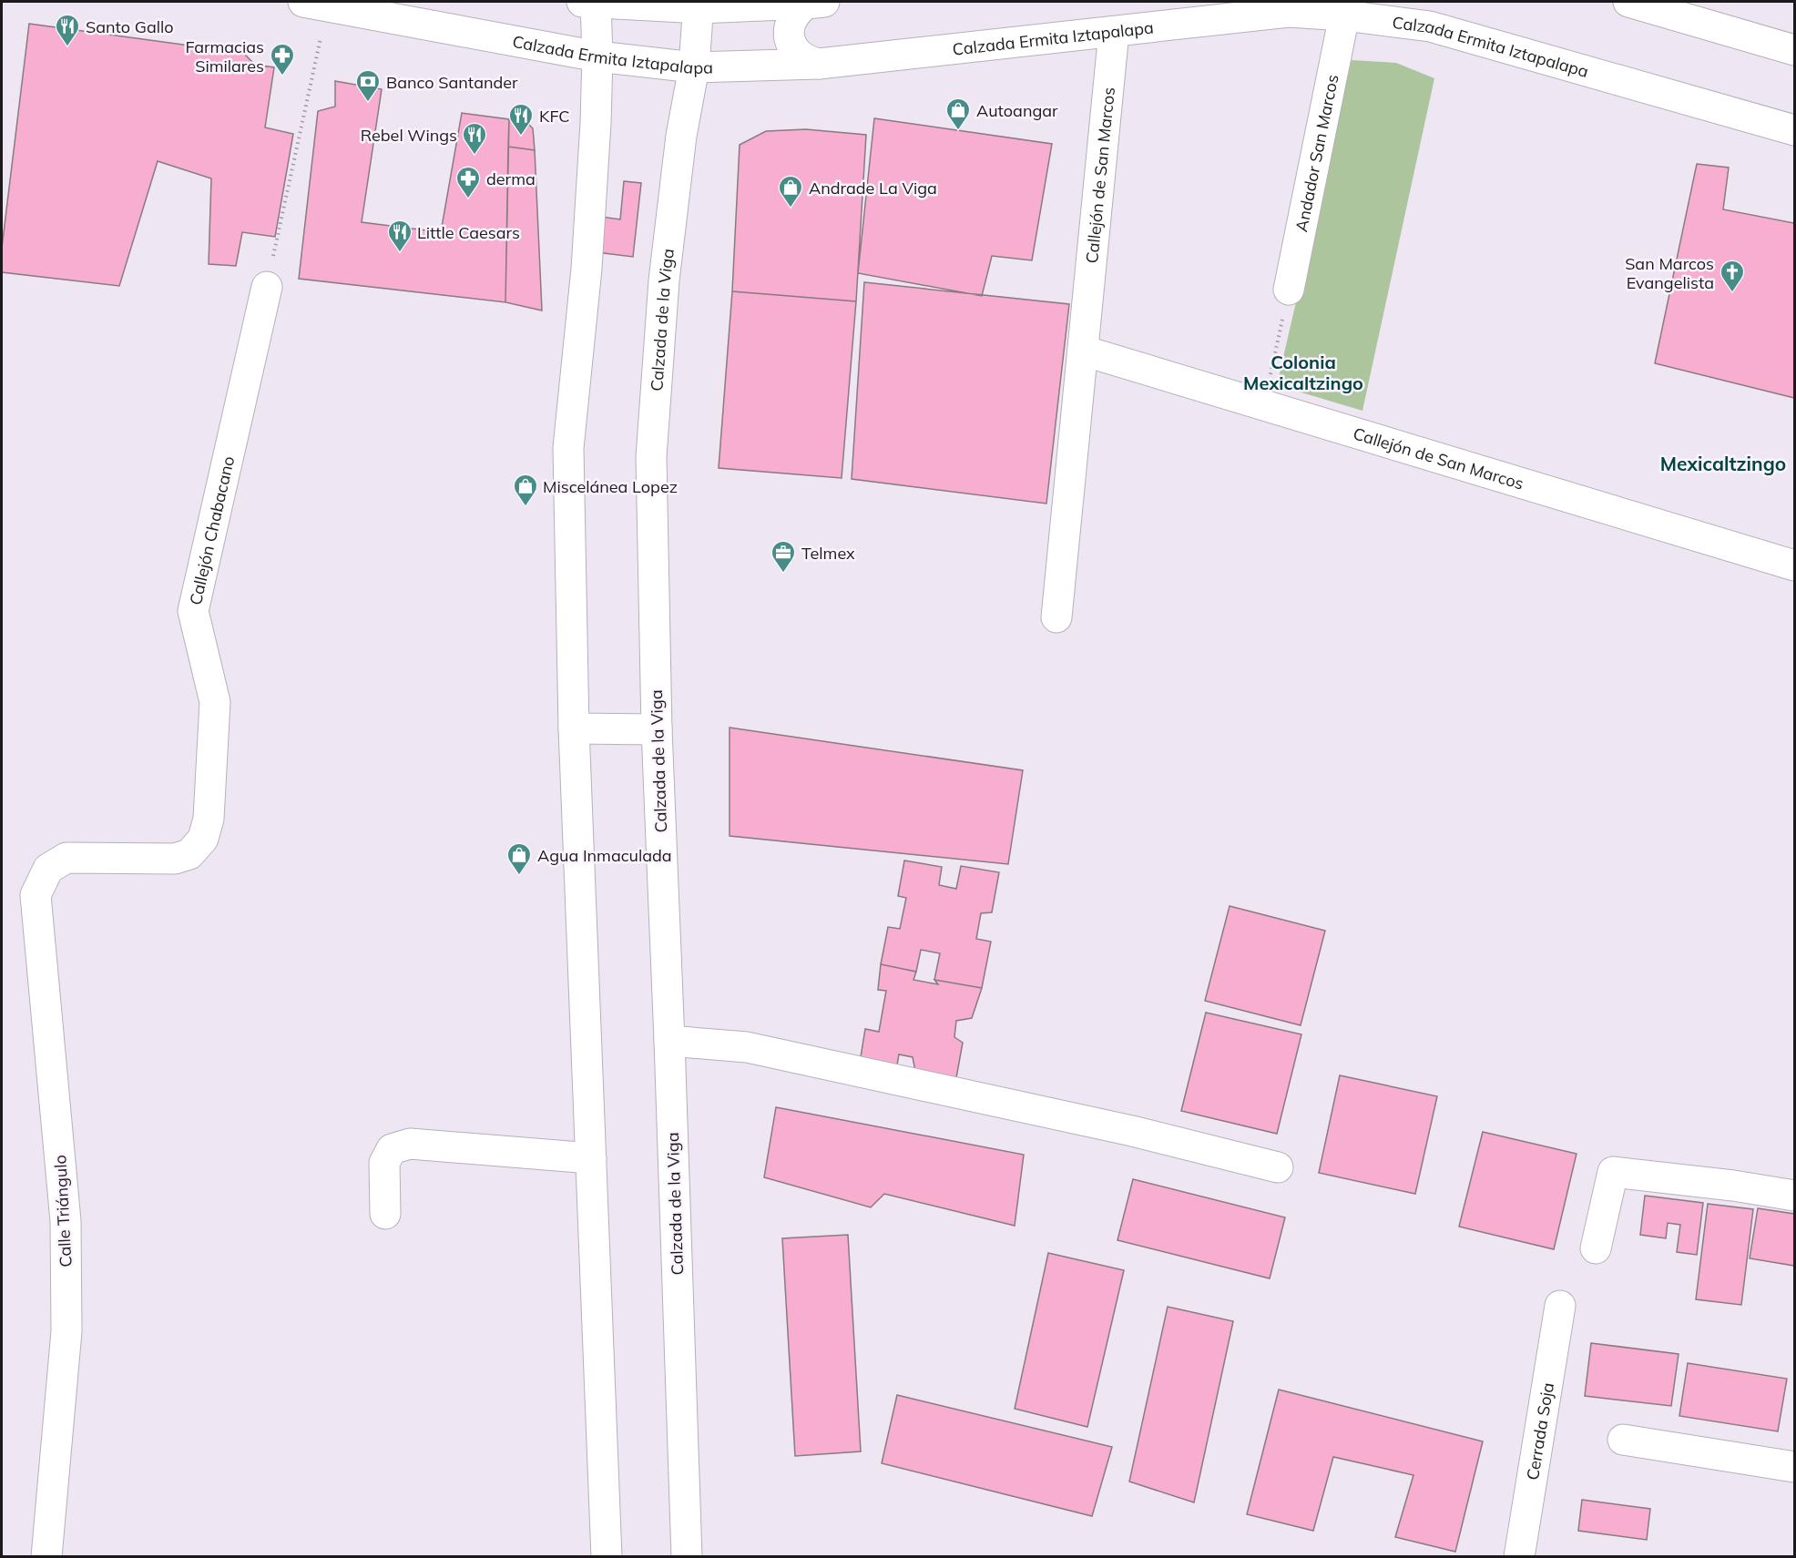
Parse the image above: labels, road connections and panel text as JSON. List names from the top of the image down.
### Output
{
  "streets": {
    "main road": [
      "Calzada Ermita Iztapalapa",
      "Andador San Marcos",
      "Callejón de San Marcos",
      "Calzada de la Viga",
      "Callejón Chabacano",
      "Calle Triángulo",
      "Cerrada Soja"
    ]
  },
  "crossings": [
    ["Calzada Ermita Iztapalapa", "Andador San Marcos"],
    ["Calzada Ermita Iztapalapa", "Callejón de San Marcos"],
    ["Calzada Ermita Iztapalapa", "Calzada de la Viga"],
    ["Callejón Chabacano", "Calle Triángulo"]
  ],
  "districts": ["Colonia Mexicaltzingo", "Mexicaltzingo"],
  "places": {
    "restaurant": [
      "Santo Gallo",
      "KFC",
      "Rebel Wings",
      "Little Caesars"
    ],
    "pharmacy": ["Farmacias Similares", "derma"],
    "bank": ["Banco Santander"],
    "shop": [
      "Autoangar",
      "Andrade La Viga",
      "Miscelánea Lopez",
      "Agua Inmaculada"
    ],
    "church": ["San Marcos Evangelista"],
    "office": ["Telmex"]
  }
}
